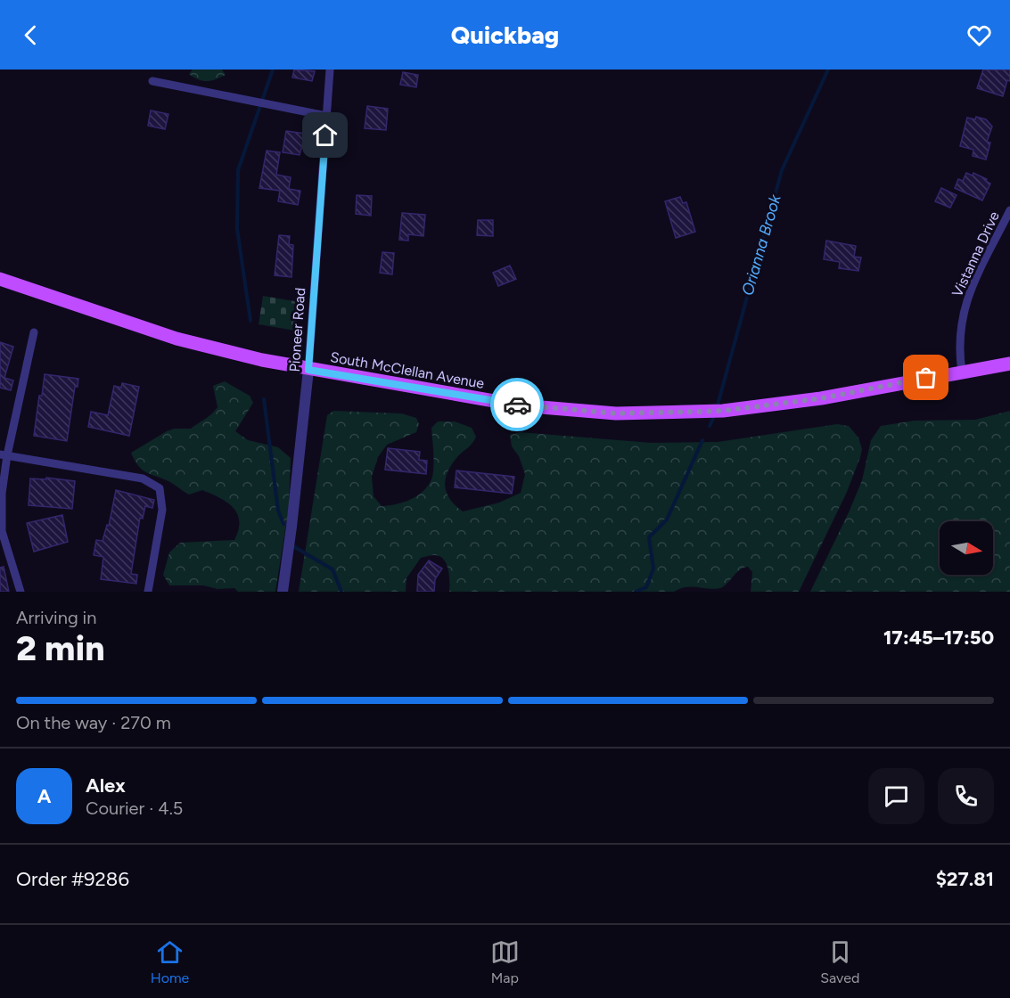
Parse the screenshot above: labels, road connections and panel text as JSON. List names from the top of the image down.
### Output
{
  "streets": {
    "main road": ["South McClellan Avenue"],
    "street": ["Vistanna Drive", "Pioneer Road"]
  },
  "crossings": [
    ["Vistanna Drive", "South McClellan Avenue"],
    ["Pioneer Road", "South McClellan Avenue"]
  ],
  "water": ["Orianna Brook"],
  "north": "right",
  "page": {
    "header": "Quickbag",
    "heading": ["2 min", "Arriving in", "17:45–17:50"],
    "panel": [
      "Alex",
      "Courier · 4.5",
      "Order #9286",
      "$27.81"
    ],
    "bar": "On the way · 270 m",
    "round": "A",
    "tabs": ["Home", "Map", "Saved"]
  }
}
